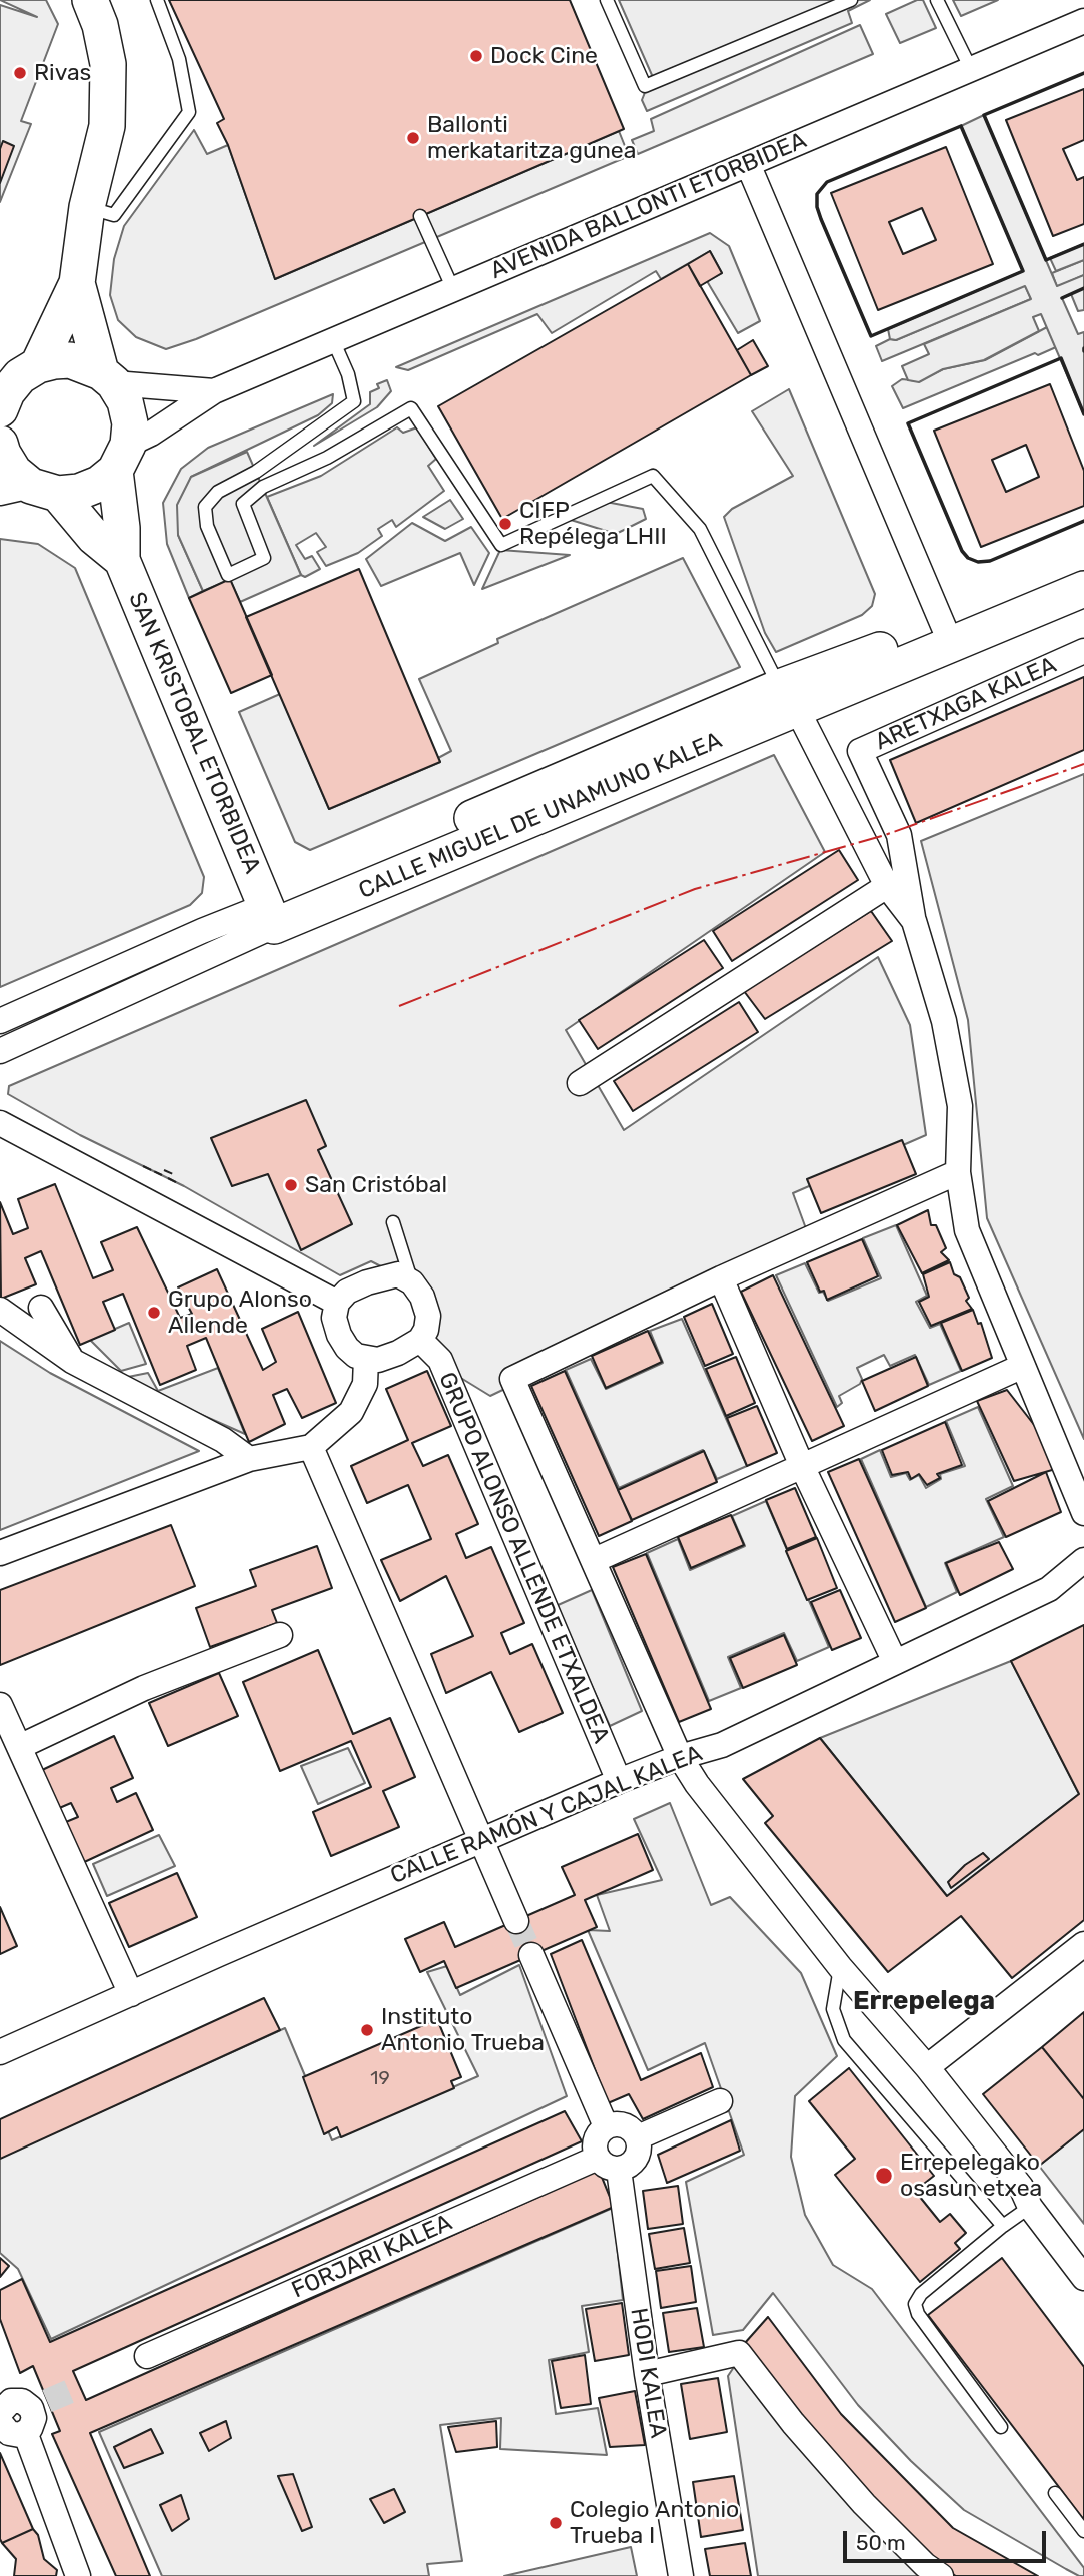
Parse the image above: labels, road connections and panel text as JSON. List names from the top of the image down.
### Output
{
  "streets": {
    "street": [
      "AVENIDA BALLONTI ETORBIDEA",
      "ARETXAGA KALEA",
      "SAN KRISTOBAL ETORBIDEA",
      "CALLE MIGUEL DE UNAMUNO KALEA",
      "GRUPO ALONSO ALLENDE ETXALDEA",
      "CALLE RAMÓN Y CAJAL KALEA",
      "FORJARI KALEA",
      "HODI KALEA"
    ]
  },
  "crossings": [
    ["AVENIDA BALLONTI ETORBIDEA", "SAN KRISTOBAL ETORBIDEA"],
    ["SAN KRISTOBAL ETORBIDEA", "CALLE MIGUEL DE UNAMUNO KALEA"],
    ["GRUPO ALONSO ALLENDE ETXALDEA", "CALLE RAMÓN Y CAJAL KALEA"],
    ["FORJARI KALEA", "HODI KALEA"]
  ],
  "districts": ["Errepelega"],
  "places": [
    "Dock Cine",
    "Rivas",
    "Ballonti merkataritza gunea",
    "CIFP Repélega LHII",
    "San Cristóbal",
    "Grupo Alonso Allende",
    "Instituto Antonio Trueba",
    "Errepelegako osasun etxea",
    "Colegio Antonio Trueba I"
  ],
  "house_numbers": ["19"],
  "scale_bar": "50 m"
}
